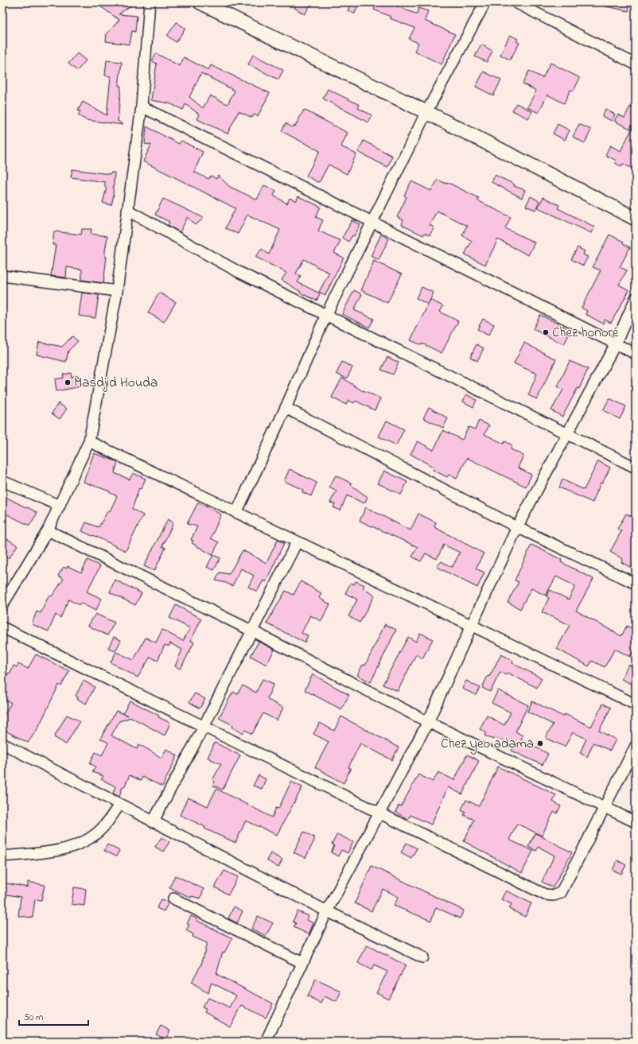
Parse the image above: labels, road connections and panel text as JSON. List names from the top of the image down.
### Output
{
  "places": ["Chez honoré", "Masdjid Houda", "Chez yeo adama"],
  "scale_bar": "50 m"
}
